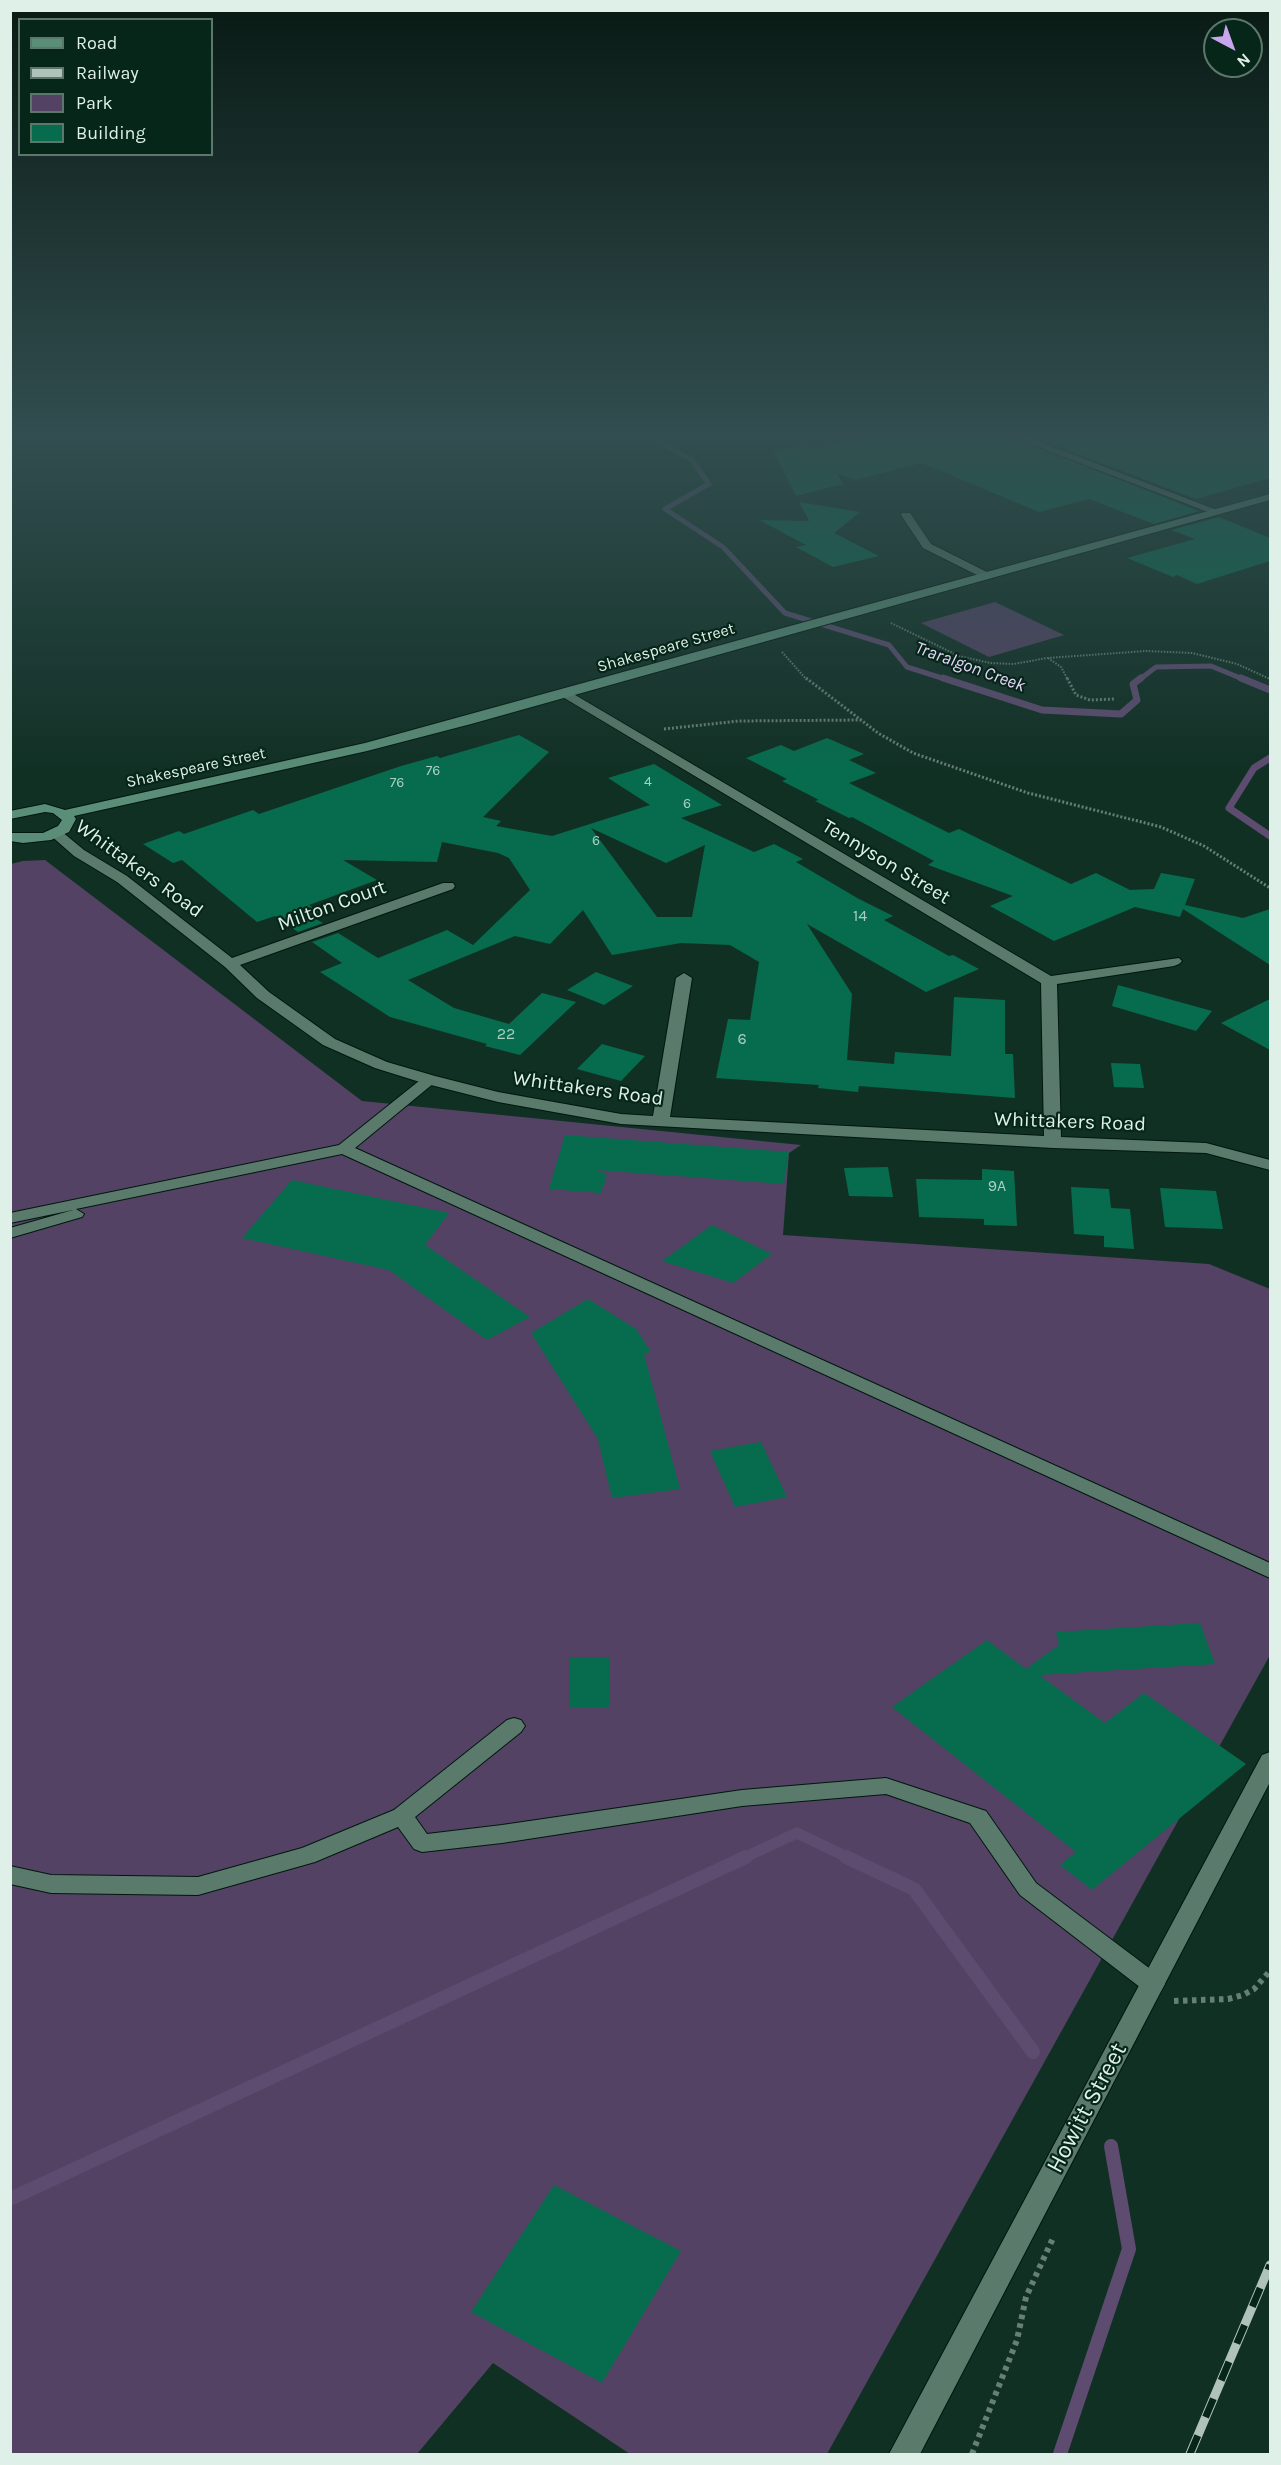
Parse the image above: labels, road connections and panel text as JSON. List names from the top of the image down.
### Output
{
  "streets": {
    "main road": ["Shakespeare Street"],
    "street": [
      "Tennyson Street",
      "Whittakers Road",
      "Milton Court",
      "Howitt Street"
    ]
  },
  "crossings": [
    ["Shakespeare Street", "Tennyson Street"],
    ["Whittakers Road", "Milton Court"]
  ],
  "water": ["Traralgon Creek"],
  "house_numbers": [
    "76",
    "4",
    "76",
    "6",
    "6",
    "14",
    "22",
    "6",
    "9A"
  ],
  "legend": [
    "Road",
    "Railway",
    "Park",
    "Building"
  ],
  "north": "bottom right"
}
